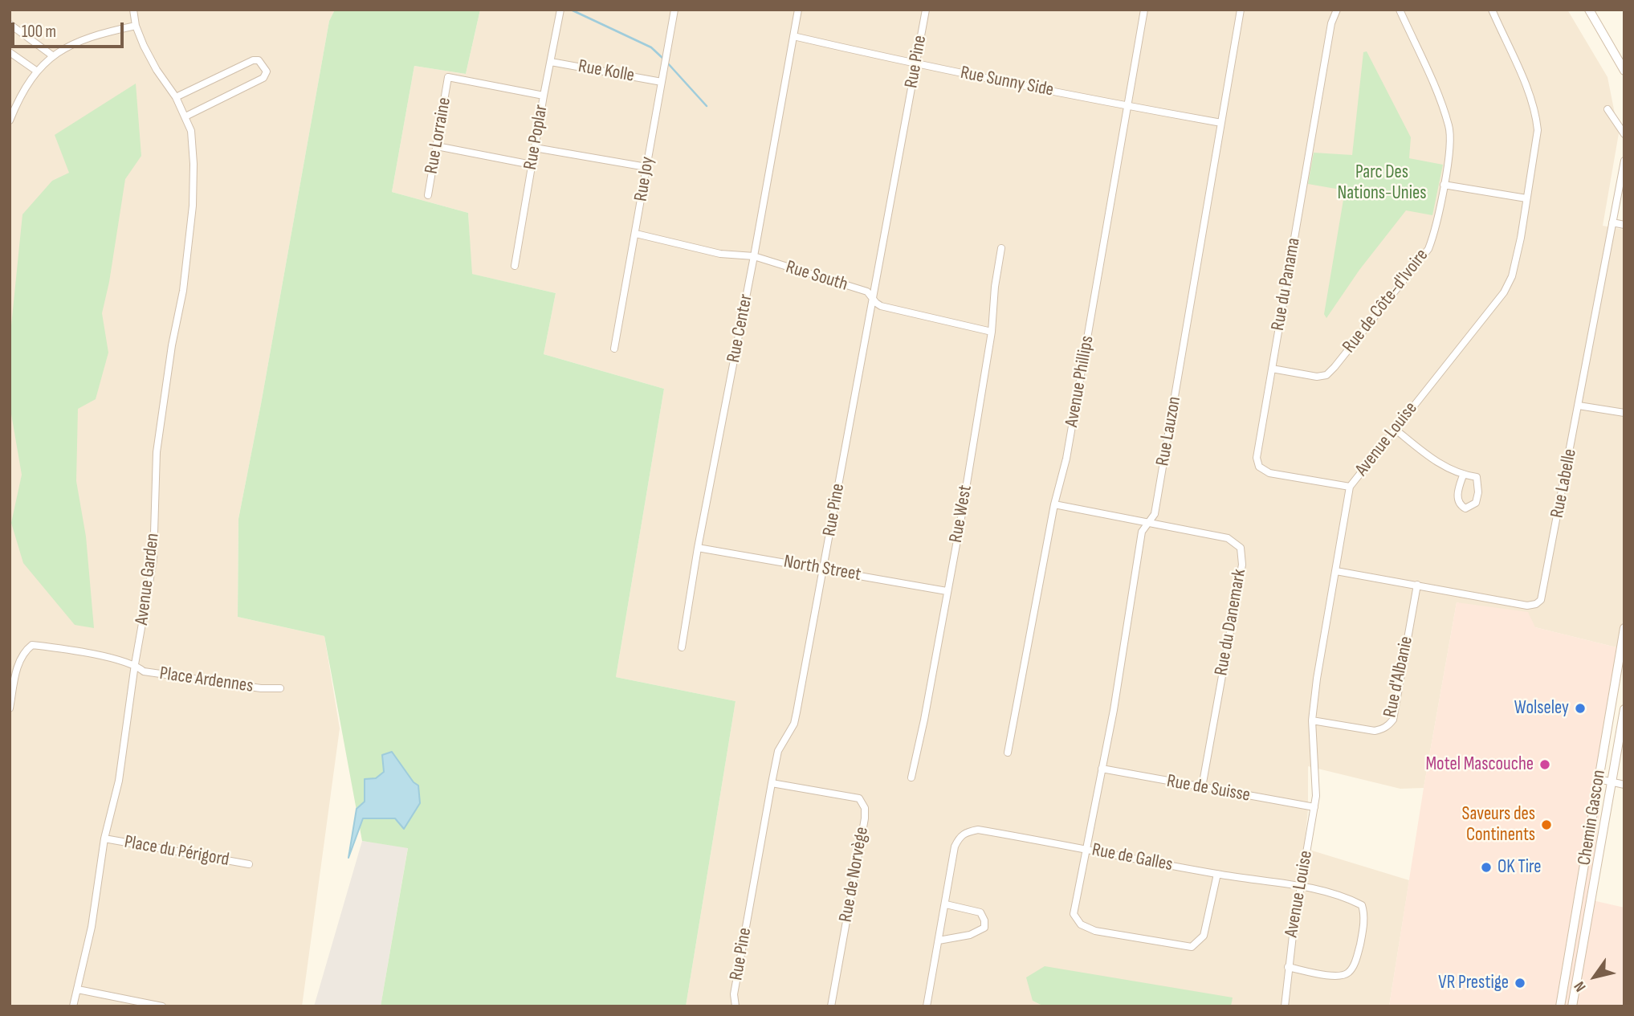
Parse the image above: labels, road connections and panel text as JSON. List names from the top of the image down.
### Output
{
  "streets": {
    "main road": ["Chemin Gascon"],
    "street": [
      "Rue Pine",
      "Rue Kolle",
      "Rue Sunny Side",
      "Rue Lorraine",
      "Rue Poplar",
      "Rue Joy",
      "Rue South",
      "Rue du Panama",
      "Rue de Côte-d'Ivoire",
      "Rue Center",
      "Avenue Phillips",
      "Rue Lauzon",
      "Avenue Louise",
      "Rue Labelle",
      "Rue West",
      "North Street",
      "Avenue Garden",
      "Rue du Danemark",
      "Rue d'Albanie",
      "Place Ardennes",
      "Rue de Suisse",
      "Place du Périgord",
      "Rue de Galles",
      "Rue de Norvège"
    ]
  },
  "crossings": [
    ["Rue Pine", "Rue Sunny Side"],
    ["Rue Pine", "Rue South"],
    ["Rue Pine", "North Street"],
    ["Rue Pine", "Rue de Norvège"],
    ["Rue Kolle", "Rue Poplar"],
    ["Rue Kolle", "Rue Joy"],
    ["Rue Sunny Side", "Rue Center"],
    ["Rue Sunny Side", "Avenue Phillips"],
    ["Rue Sunny Side", "Rue Lauzon"],
    ["Rue Lorraine", "Rue Poplar"],
    ["Rue Joy", "Rue South"],
    ["Rue South", "Rue Center"],
    ["Rue South", "Rue West"],
    ["Rue du Panama", "Rue de Côte-d'Ivoire"],
    ["Rue du Panama", "Avenue Louise"],
    ["Rue Center", "North Street"],
    ["Avenue Phillips", "Rue du Danemark"],
    ["Rue Lauzon", "Rue du Danemark"],
    ["Rue Lauzon", "Rue de Suisse"],
    ["Rue Lauzon", "Rue de Galles"],
    ["Avenue Louise", "Rue Labelle"],
    ["Avenue Louise", "Rue d'Albanie"],
    ["Avenue Louise", "Rue de Suisse"],
    ["Avenue Louise", "Rue de Galles"],
    ["Rue Labelle", "Rue d'Albanie"],
    ["Rue West", "North Street"],
    ["Avenue Garden", "Place Ardennes"],
    ["Avenue Garden", "Place du Périgord"],
    ["Rue du Danemark", "Rue de Suisse"]
  ],
  "parks": ["Parc Des Nations-Unies"],
  "places": [
    "Wolseley",
    "Motel Mascouche",
    "Saveurs des Continents",
    "OK Tire",
    "VR Prestige"
  ],
  "scale_bar": "100 m",
  "north": "bottom left"
}
